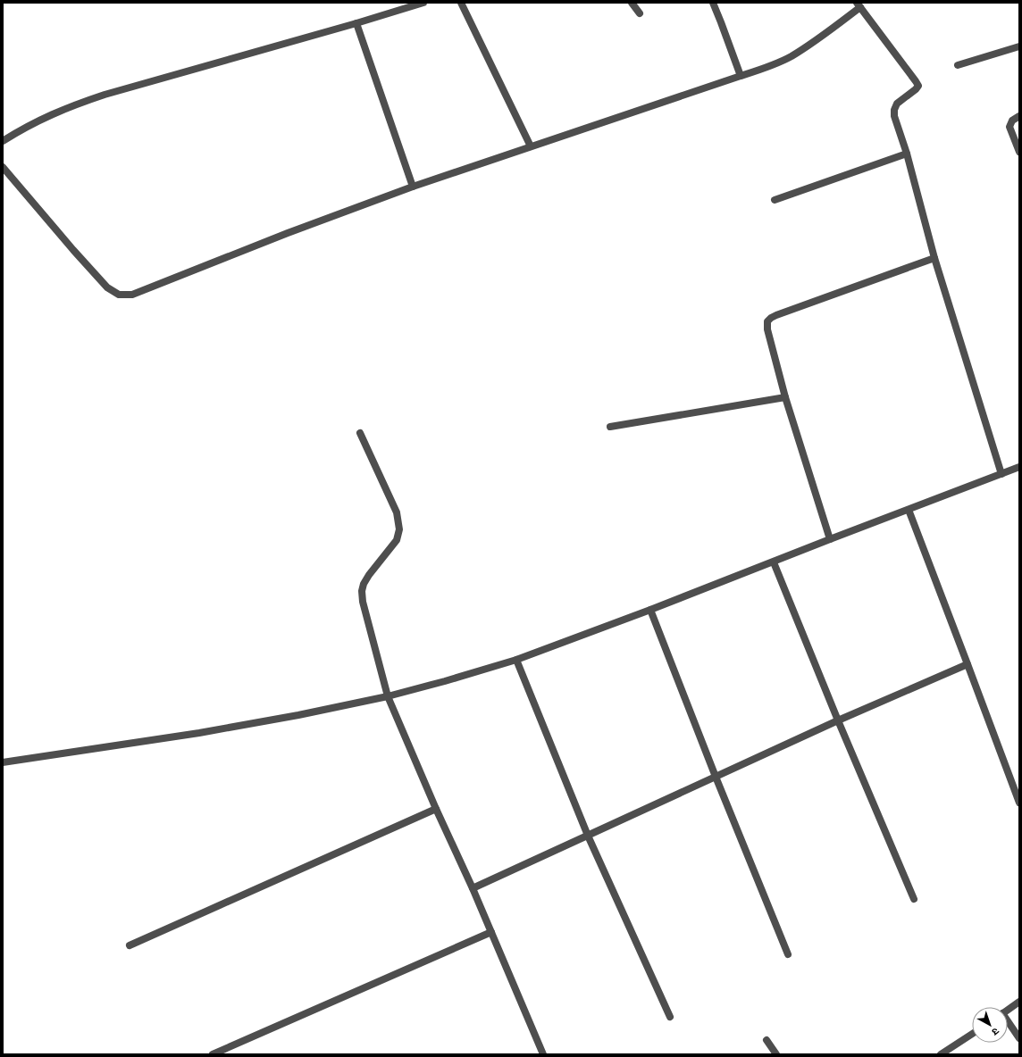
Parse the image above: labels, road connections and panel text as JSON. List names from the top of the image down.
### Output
{
  "north": "bottom right"
}
